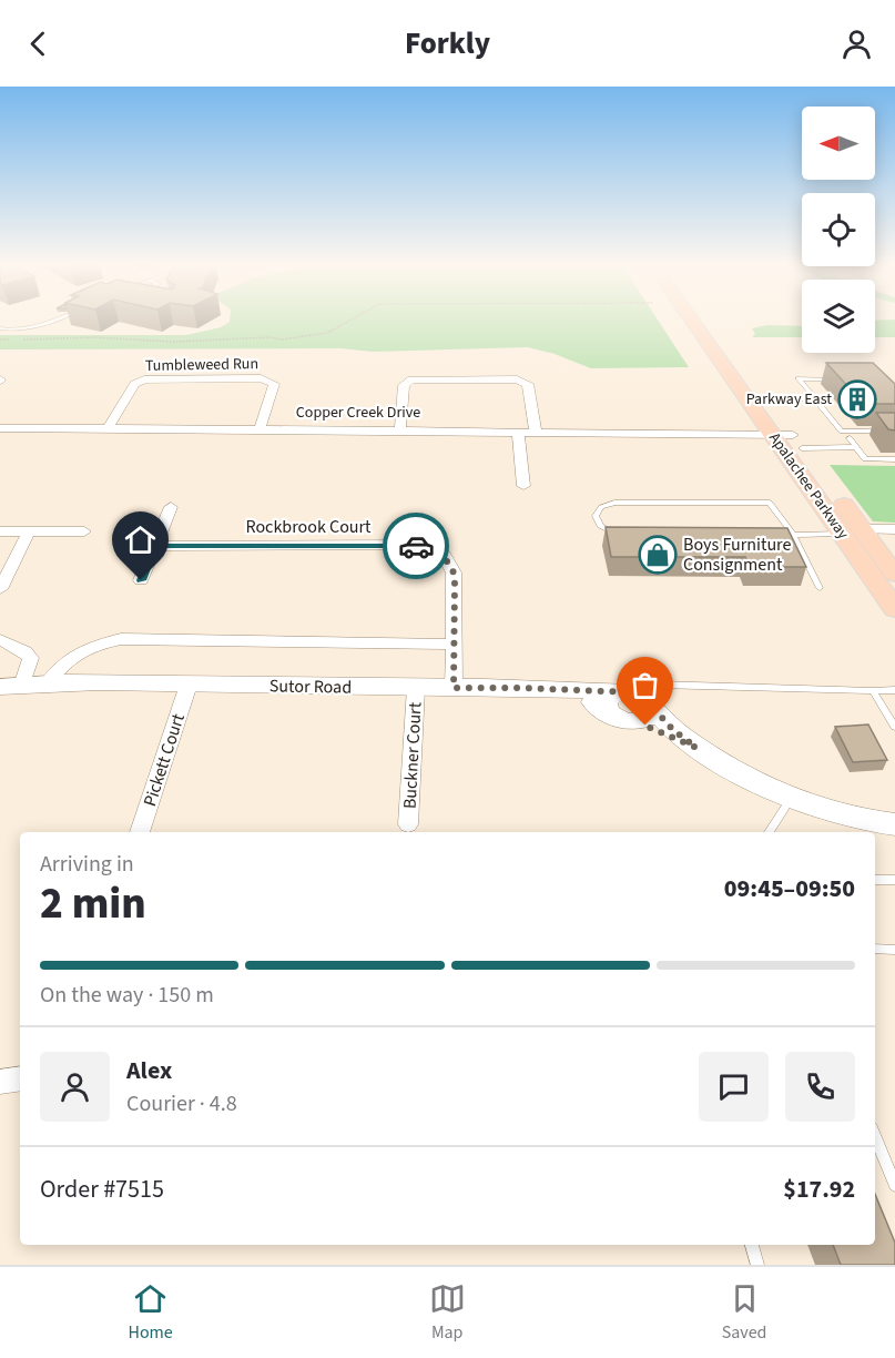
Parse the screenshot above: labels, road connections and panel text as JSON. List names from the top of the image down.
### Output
{
  "streets": {
    "main road": ["Apalachee Parkway"],
    "street": [
      "Tumbleweed Run",
      "Copper Creek Drive",
      "Rockbrook Court",
      "Sutor Road",
      "Buckner Court",
      "Pickett Court"
    ]
  },
  "crossings": [
    ["Tumbleweed Run", "Copper Creek Drive"],
    ["Copper Creek Drive", "Apalachee Parkway"],
    ["Rockbrook Court", "Sutor Road"],
    ["Sutor Road", "Buckner Court"],
    ["Sutor Road", "Pickett Court"]
  ],
  "places": {
    "building": ["Parkway East"],
    "shop": ["Boys Furniture Consignment"]
  },
  "north": "left",
  "page": {
    "header": "Forkly",
    "heading": ["2 min", "Arriving in", "09:45–09:50"],
    "panel": [
      "Alex",
      "Courier · 4.8",
      "Order #7515",
      "$17.92"
    ],
    "bar": "On the way · 150 m",
    "tabs": ["Home", "Map", "Saved"]
  }
}
